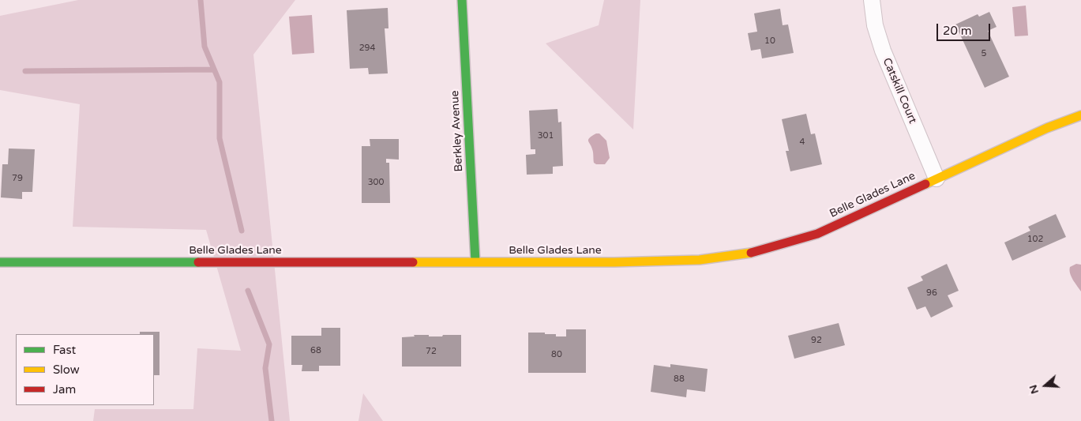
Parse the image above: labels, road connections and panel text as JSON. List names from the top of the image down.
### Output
{
  "streets": {
    "street": ["Catskill Court", "Berkley Avenue", "Belle Glades Lane"]
  },
  "crossings": [
    ["Catskill Court", "Belle Glades Lane"],
    ["Berkley Avenue", "Belle Glades Lane"]
  ],
  "house_numbers": [
    "10",
    "294",
    "5",
    "301",
    "4",
    "79",
    "300",
    "102",
    "96",
    "92",
    "68",
    "72",
    "80",
    "88"
  ],
  "legend": ["Fast", "Slow", "Jam"],
  "scale_bar": "20 m",
  "north": "left"
}
